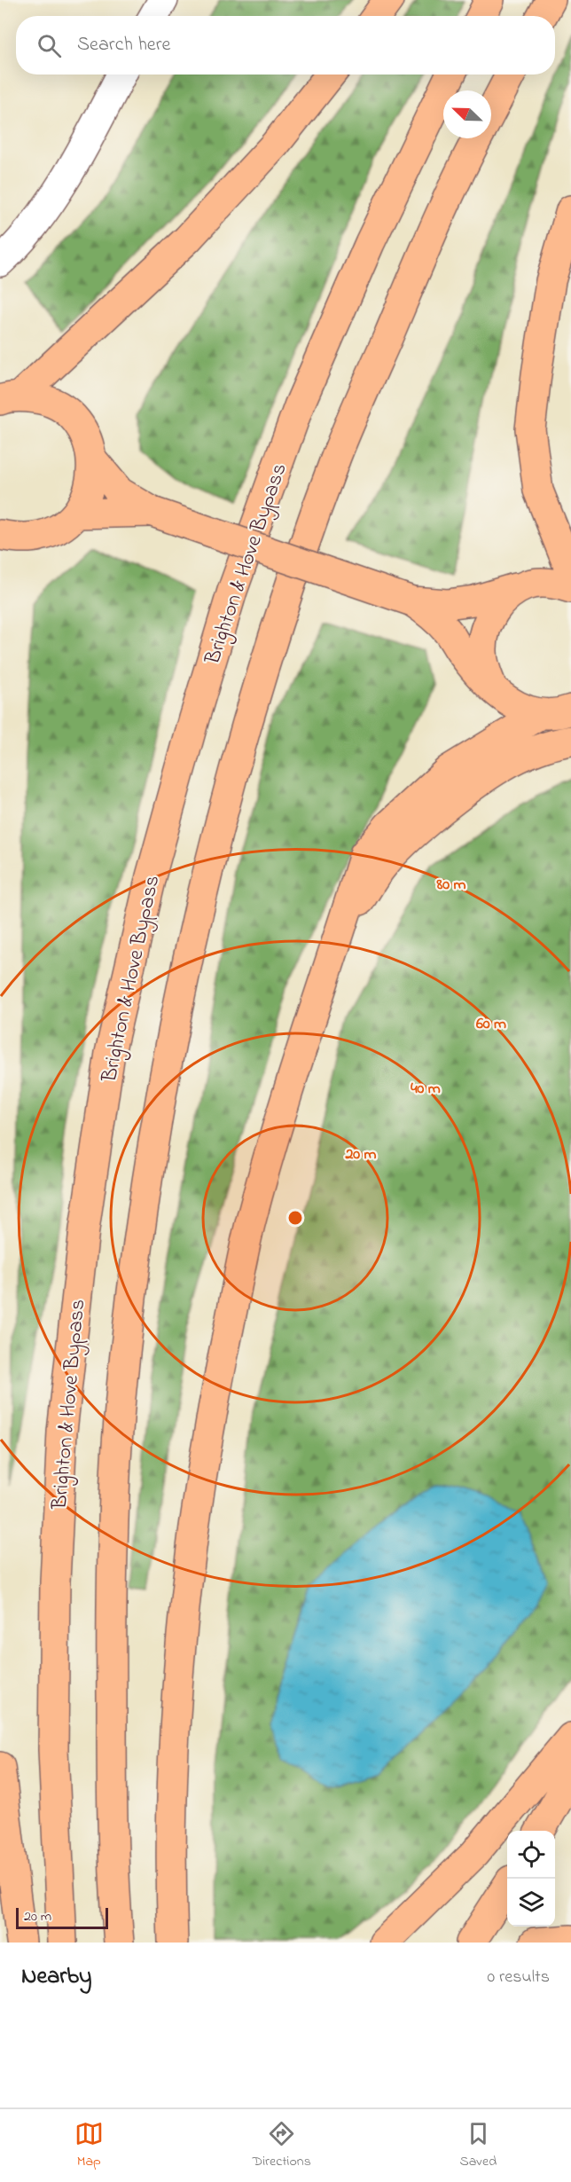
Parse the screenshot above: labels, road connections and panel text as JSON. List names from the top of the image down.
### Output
{
  "streets": {
    "highway": ["Brighton & Hove Bypass"]
  },
  "scale_bar": "20 m",
  "north": "top left",
  "page": {
    "search": "Search here",
    "scale": "20 m",
    "heading": ["Nearby", "0 results"],
    "nav": ["Map", "Directions", "Saved"]
  },
  "rings": [
    "80 m",
    "60 m",
    "40 m",
    "20 m"
  ]
}
